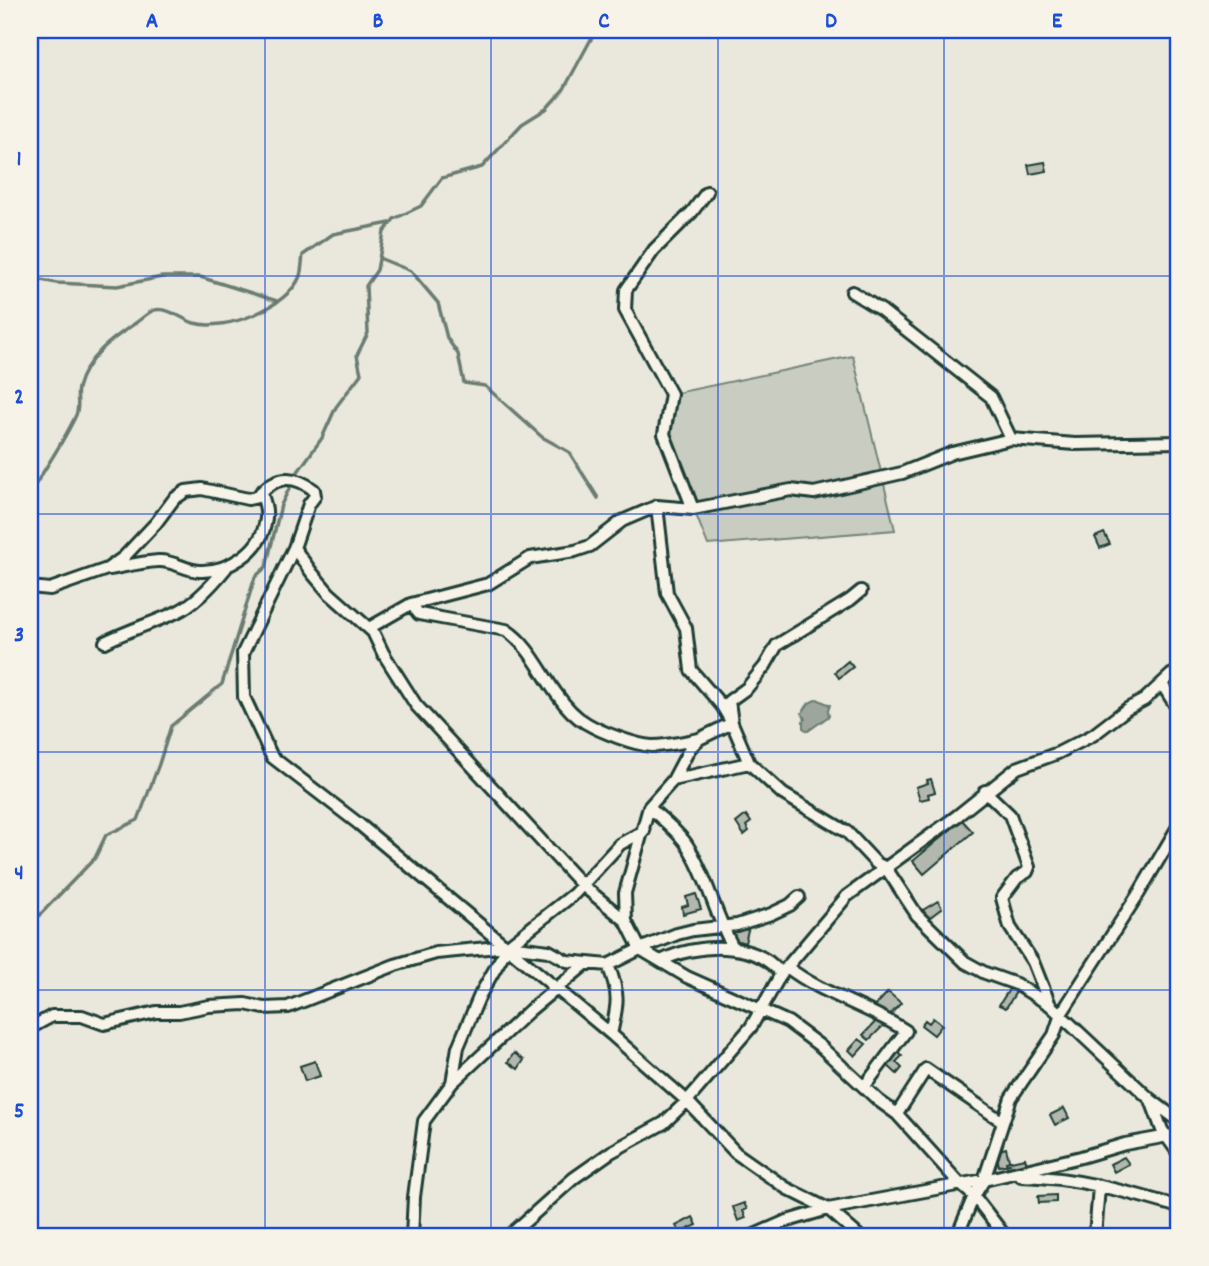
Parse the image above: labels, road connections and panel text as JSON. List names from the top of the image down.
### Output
{
  "grid": {
    "columns": [
      "A",
      "B",
      "C",
      "D",
      "E"
    ],
    "rows": [
      "1",
      "2",
      "3",
      "4",
      "5"
    ]
  }
}
